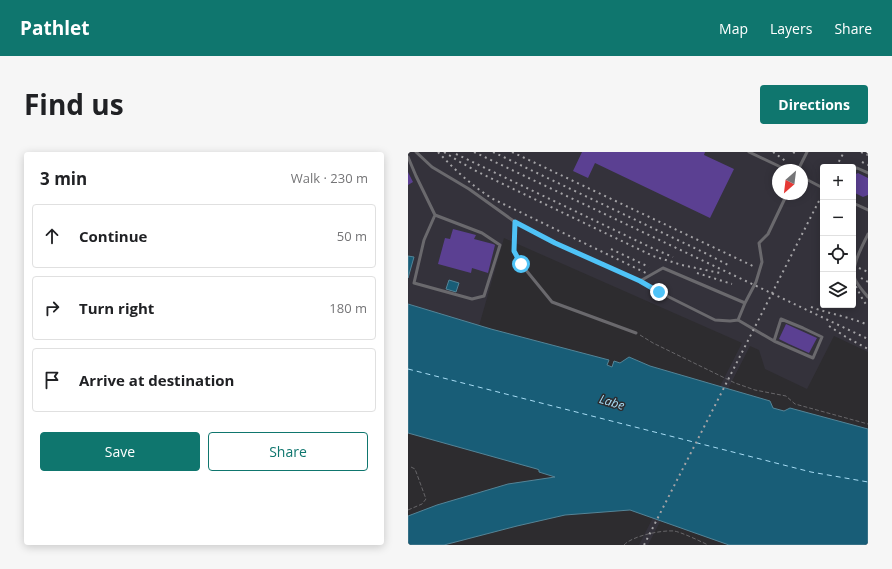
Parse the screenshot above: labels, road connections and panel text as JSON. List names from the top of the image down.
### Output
{
  "water": ["Labe"],
  "north": "bottom left",
  "page": {
    "header": "Pathlet",
    "nav": ["Map", "Layers", "Share"],
    "title": "Find us",
    "buttons": [
      "Directions",
      ["Save", "Share"]
    ],
    "heading": ["3 min", "Walk · 230 m"],
    "map_buttons": ["+", "−"],
    "list": [
      ["Continue", "50 m"],
      ["Turn right", "180 m"],
      "Arrive at destination"
    ]
  }
}
